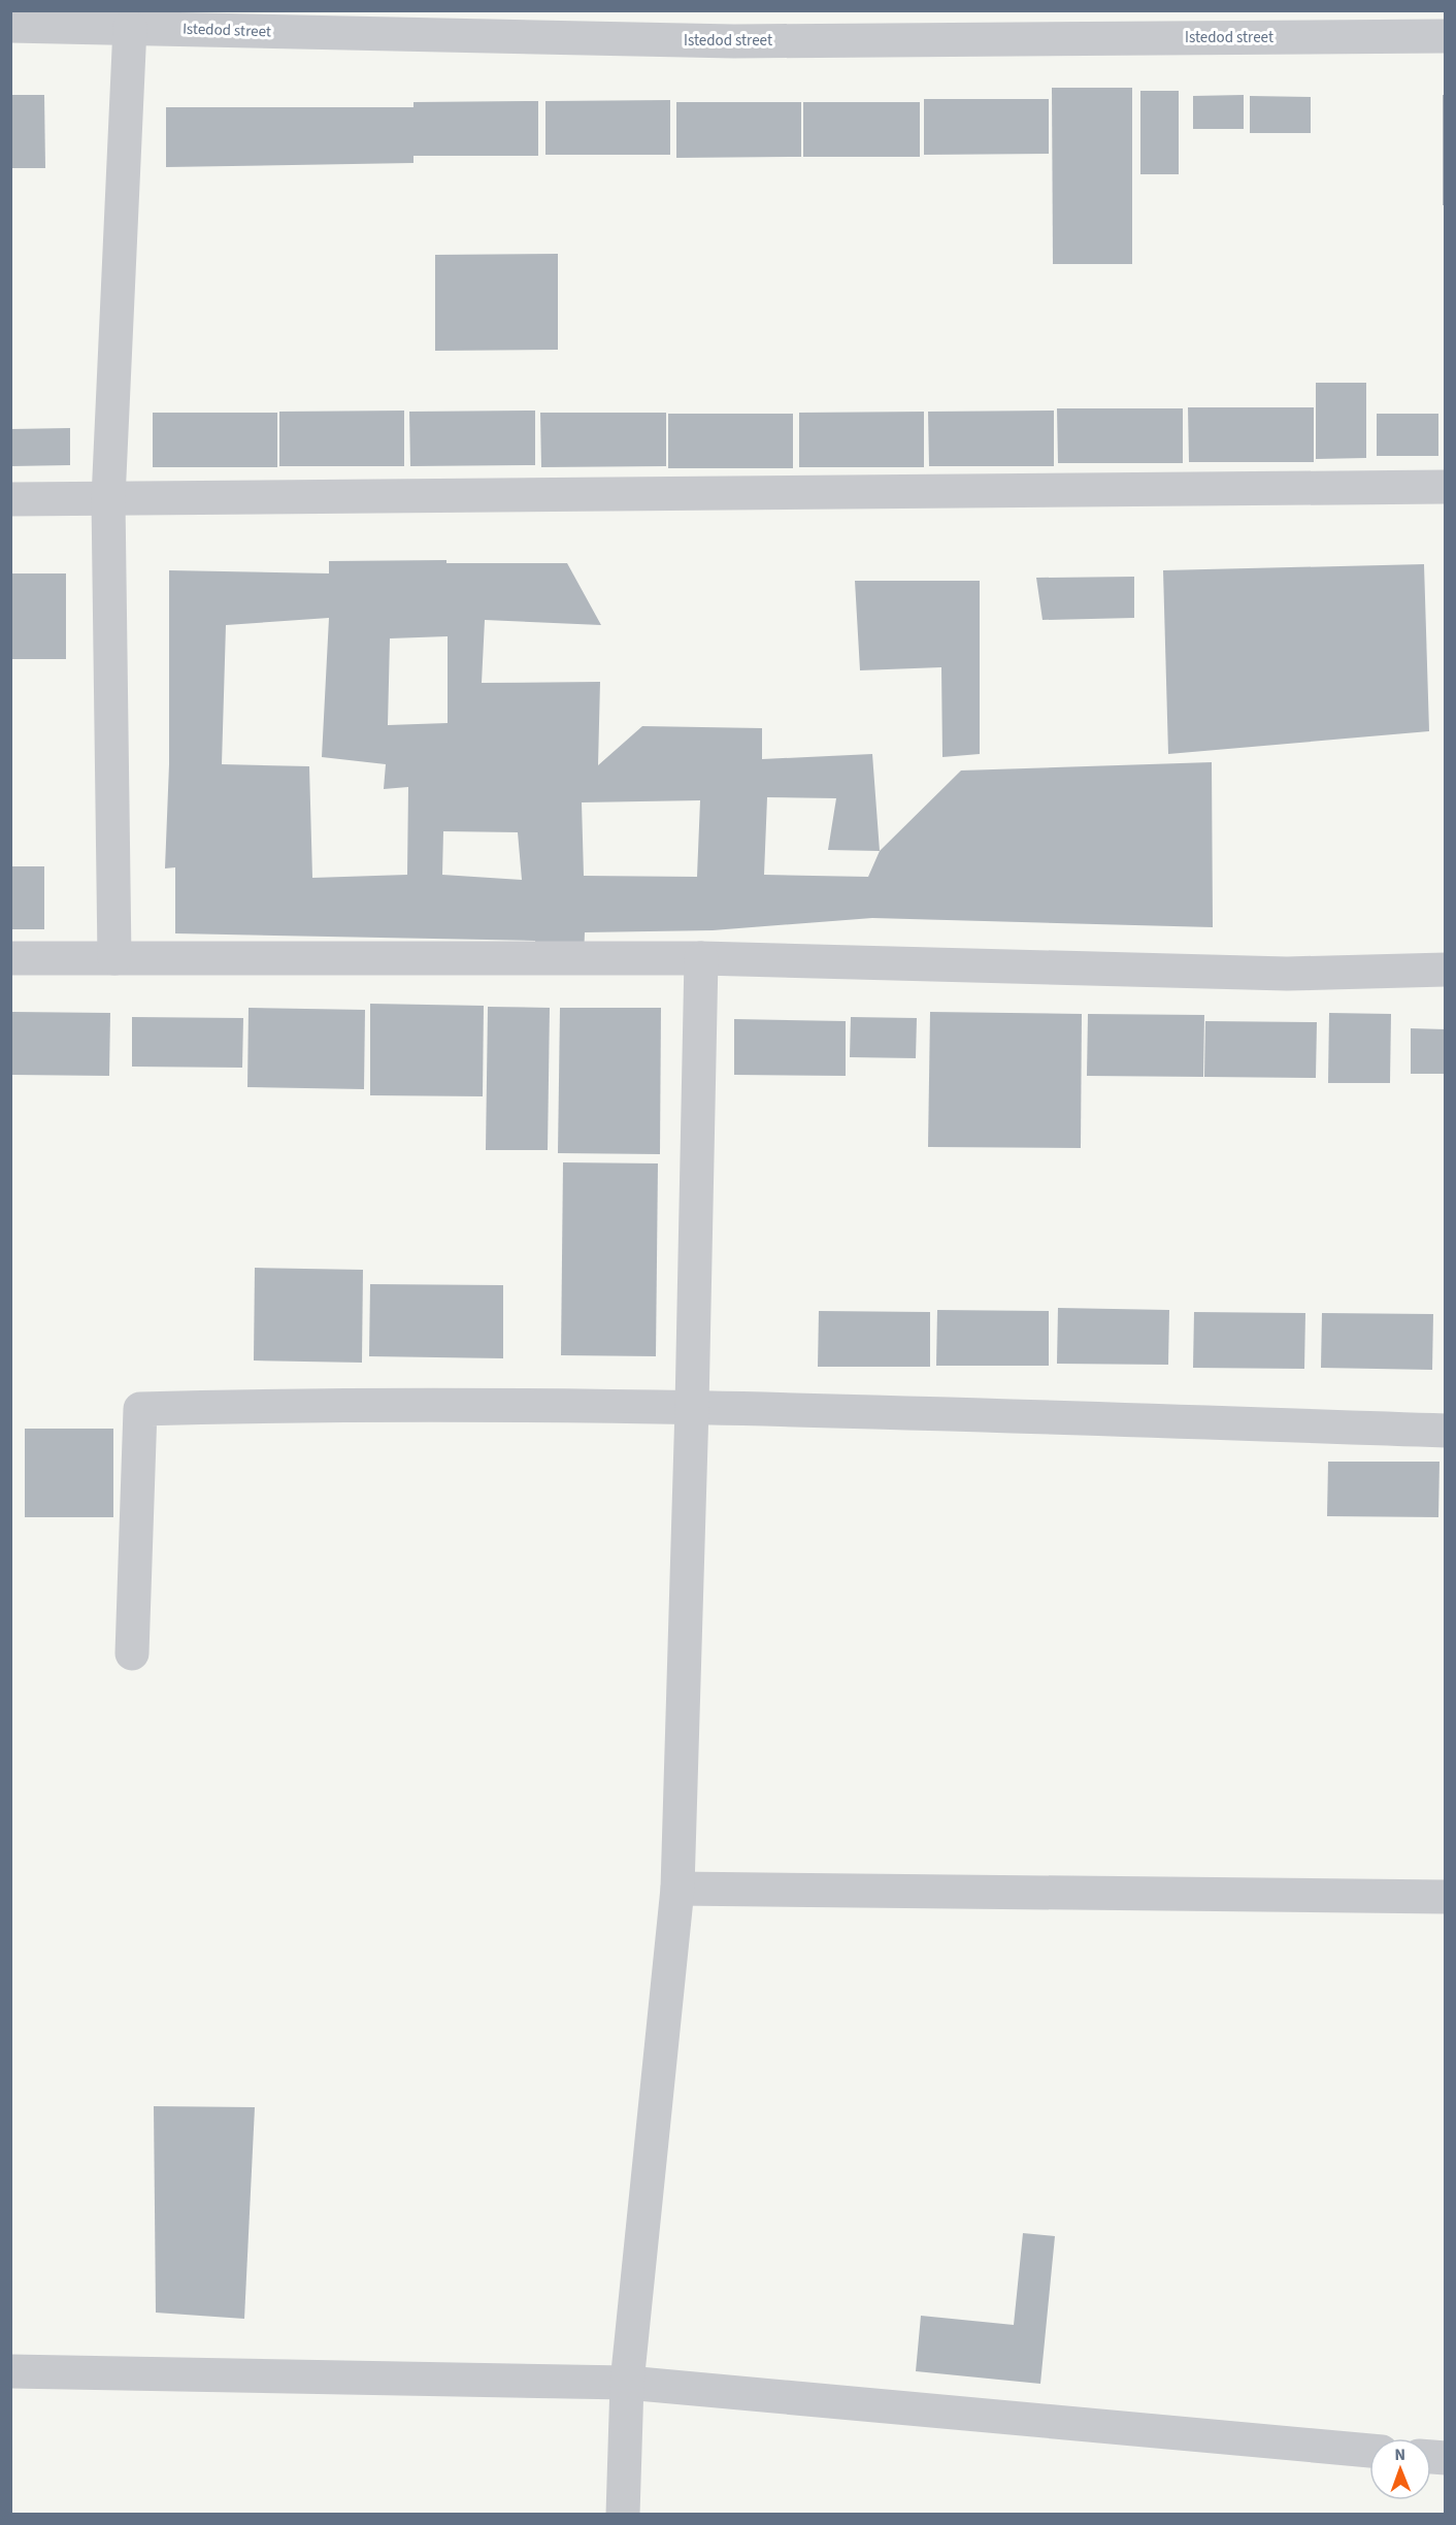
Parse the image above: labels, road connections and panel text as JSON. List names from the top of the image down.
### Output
{
  "streets": {
    "street": ["Istedod street"]
  },
  "north": "top"
}
